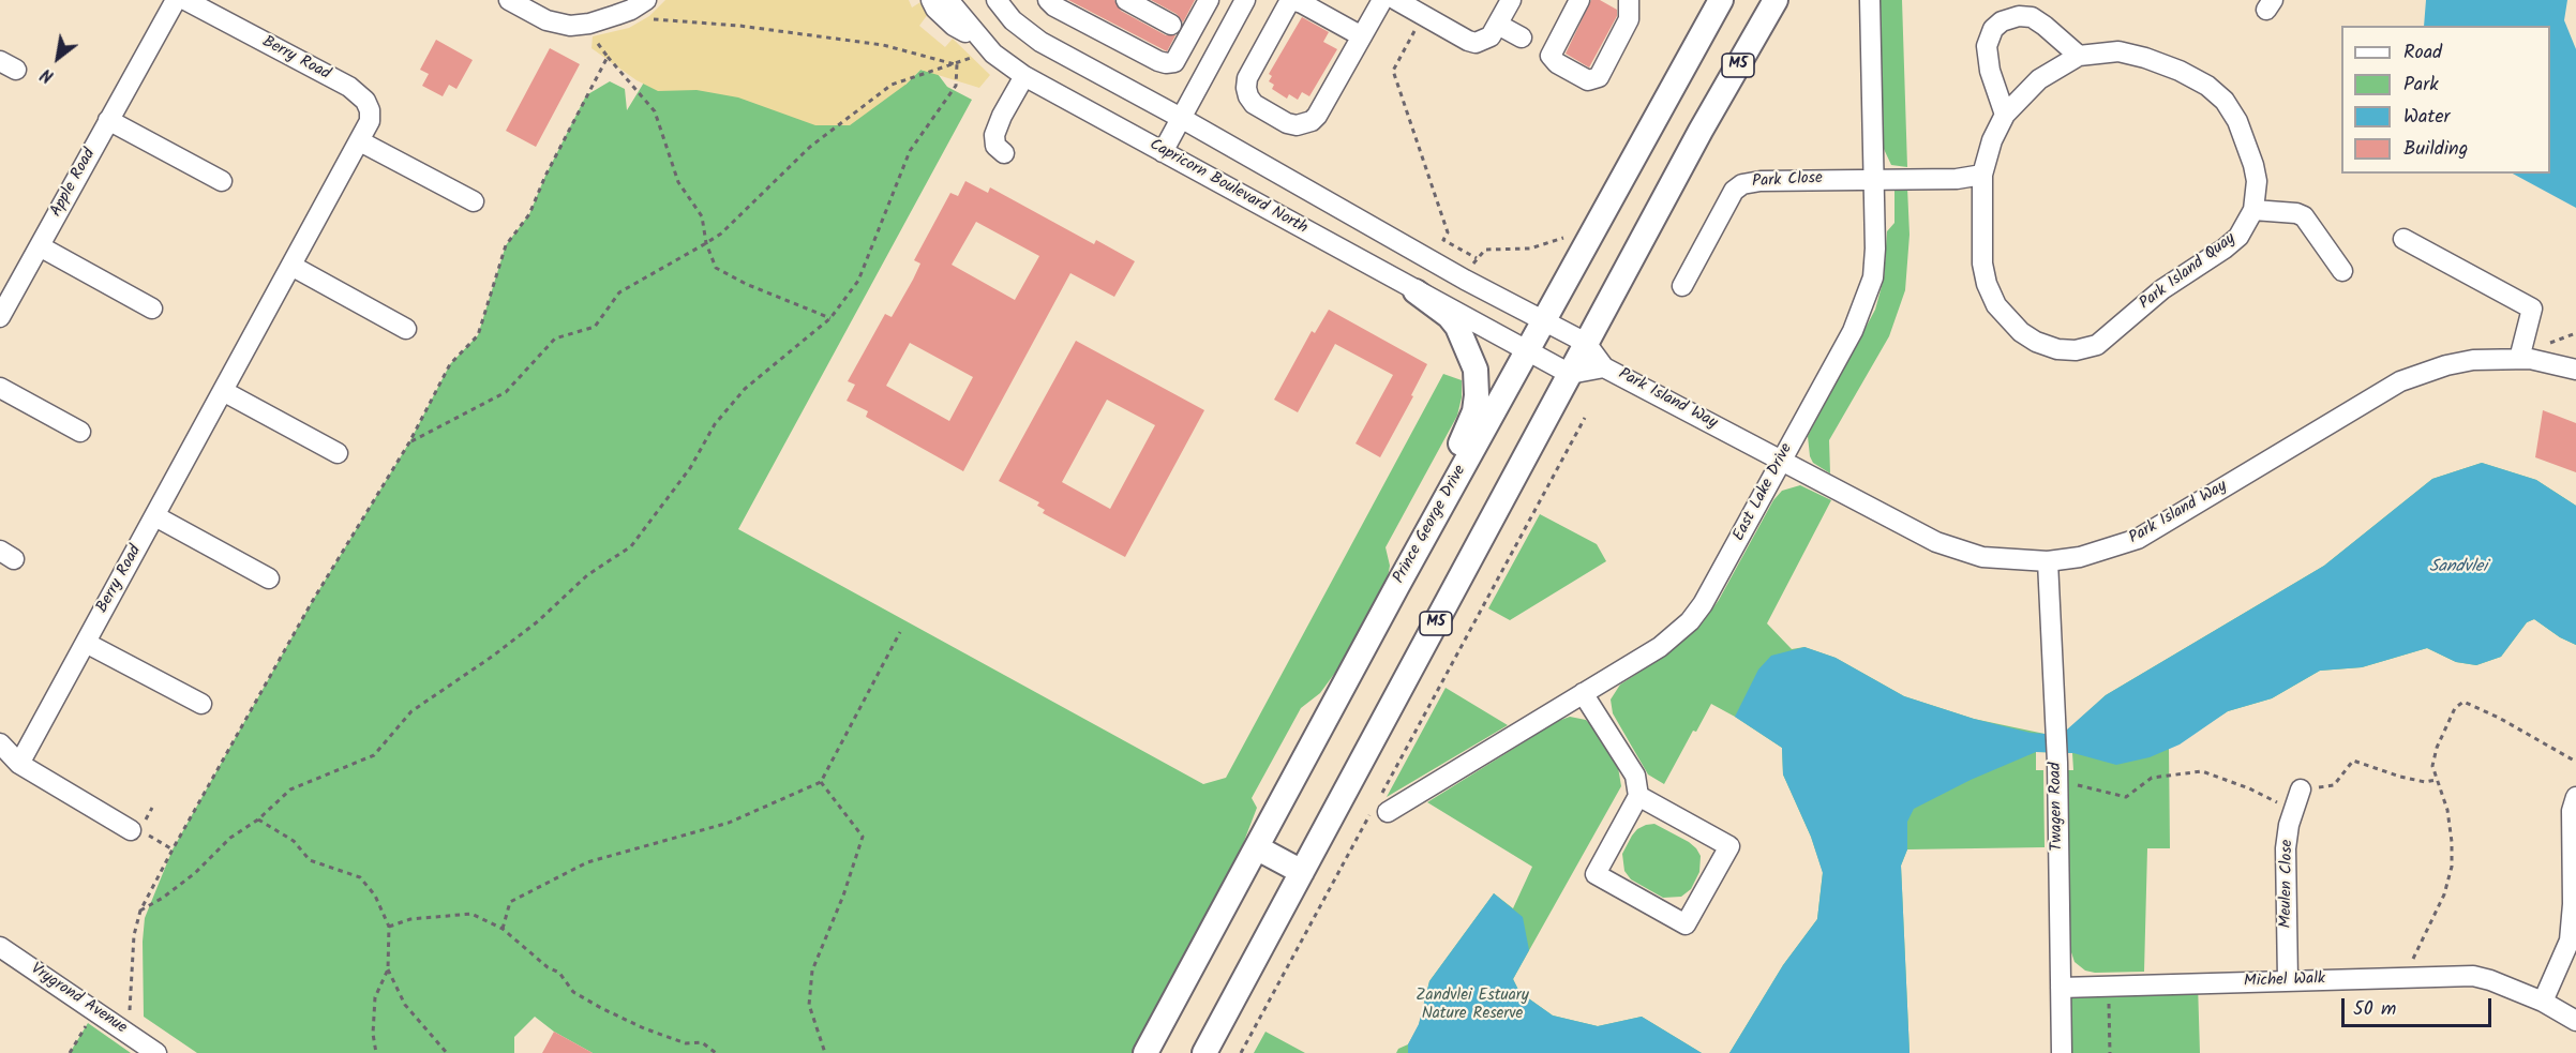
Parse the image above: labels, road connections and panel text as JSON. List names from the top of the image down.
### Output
{
  "streets": {
    "main road": ["M5", "Prince George Drive"],
    "street": [
      "Berry Road",
      "Park Close",
      "Apple Road",
      "Capricorn Boulevard North",
      "Park Island Quay",
      "Park Island Way",
      "East Lake Drive",
      "Twagen Road",
      "Meulen Close",
      "Michel Walk",
      "Vrygrond Avenue"
    ]
  },
  "crossings": [
    ["M5", "Capricorn Boulevard North"],
    ["M5", "Park Island Way"],
    ["Park Close", "East Lake Drive"],
    ["Capricorn Boulevard North", "Park Island Way"],
    ["Capricorn Boulevard North", "Prince George Drive"],
    ["Park Island Way", "East Lake Drive"],
    ["Park Island Way", "Twagen Road"],
    ["Twagen Road", "Michel Walk"],
    ["Meulen Close", "Michel Walk"]
  ],
  "water": ["Sandvlei"],
  "parks": ["Zandvlei Estuary Nature Reserve"],
  "legend": [
    "Road",
    "Park",
    "Water",
    "Building"
  ],
  "scale_bar": "50 m",
  "north": "bottom left"
}
